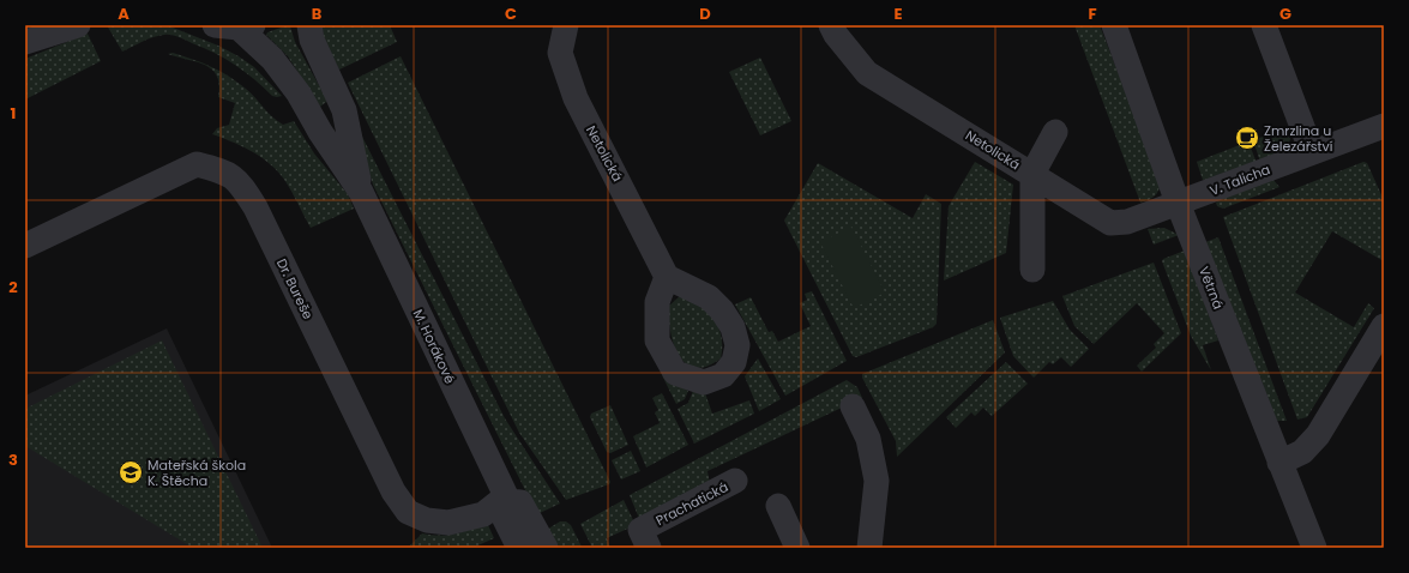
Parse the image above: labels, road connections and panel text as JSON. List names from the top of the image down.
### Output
{
  "streets": {
    "street": [
      "Netolická",
      "V. Talicha",
      "Větrná",
      "Dr. Bureše",
      "M. Horákové",
      "Prachatická"
    ]
  },
  "crossings": [
    ["Netolická", "V. Talicha"],
    ["Netolická", "Větrná"],
    ["V. Talicha", "Větrná"],
    ["Dr. Bureše", "M. Horákové"]
  ],
  "places": {
    "cafe": ["Zmrzlina u Železářství"],
    "school or university": ["Mateřská škola K. Štěcha"]
  },
  "grid": {
    "columns": [
      "A",
      "B",
      "C",
      "D",
      "E",
      "F",
      "G"
    ],
    "rows": ["1", "2", "3"]
  }
}
